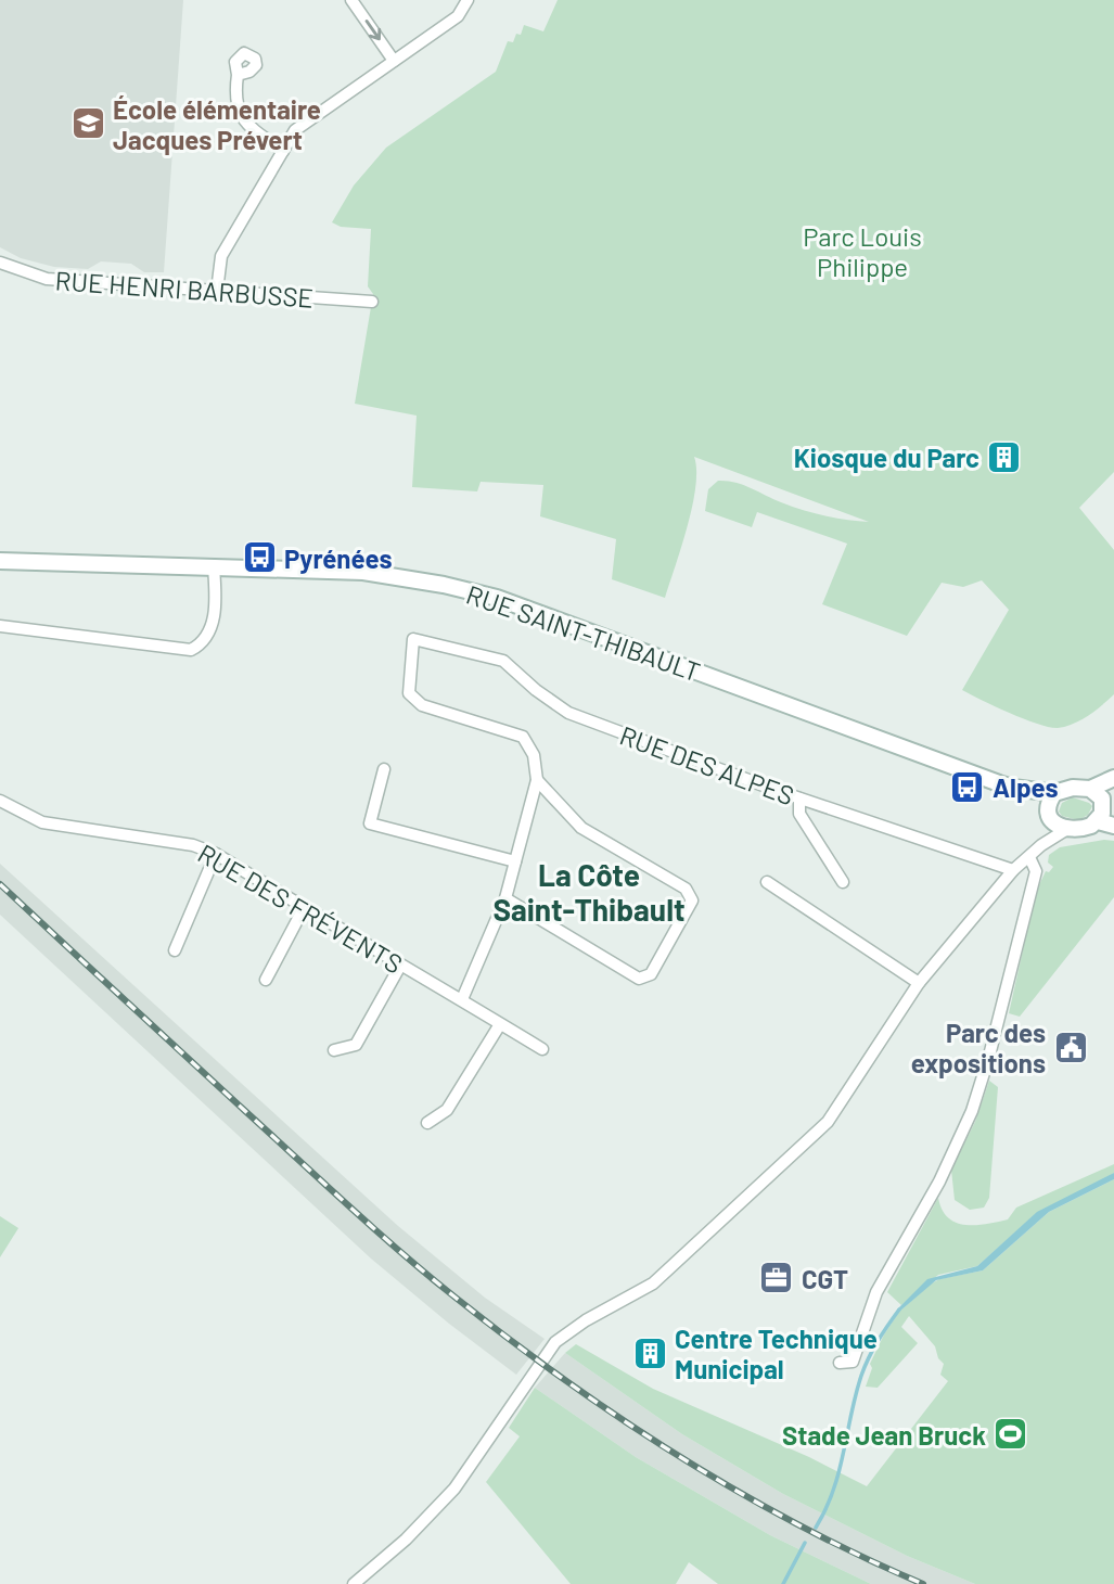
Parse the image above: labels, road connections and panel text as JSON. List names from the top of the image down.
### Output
{
  "streets": {
    "main road": ["RUE SAINT-THIBAULT"],
    "street": ["RUE HENRI BARBUSSE", "RUE DES ALPES", "RUE DES FRÉVENTS"]
  },
  "districts": ["La Côte Saint-Thibault"],
  "parks": ["Parc Louis Philippe"],
  "places": {
    "school or university": ["École élémentaire Jacques Prévert"],
    "building": ["Kiosque du Parc", "Centre Technique Municipal"],
    "bus stop": ["Pyrénées", "Alpes"],
    "public building": ["Parc des expositions"],
    "office": ["CGT"],
    "sports": ["Stade Jean Bruck"]
  }
}
